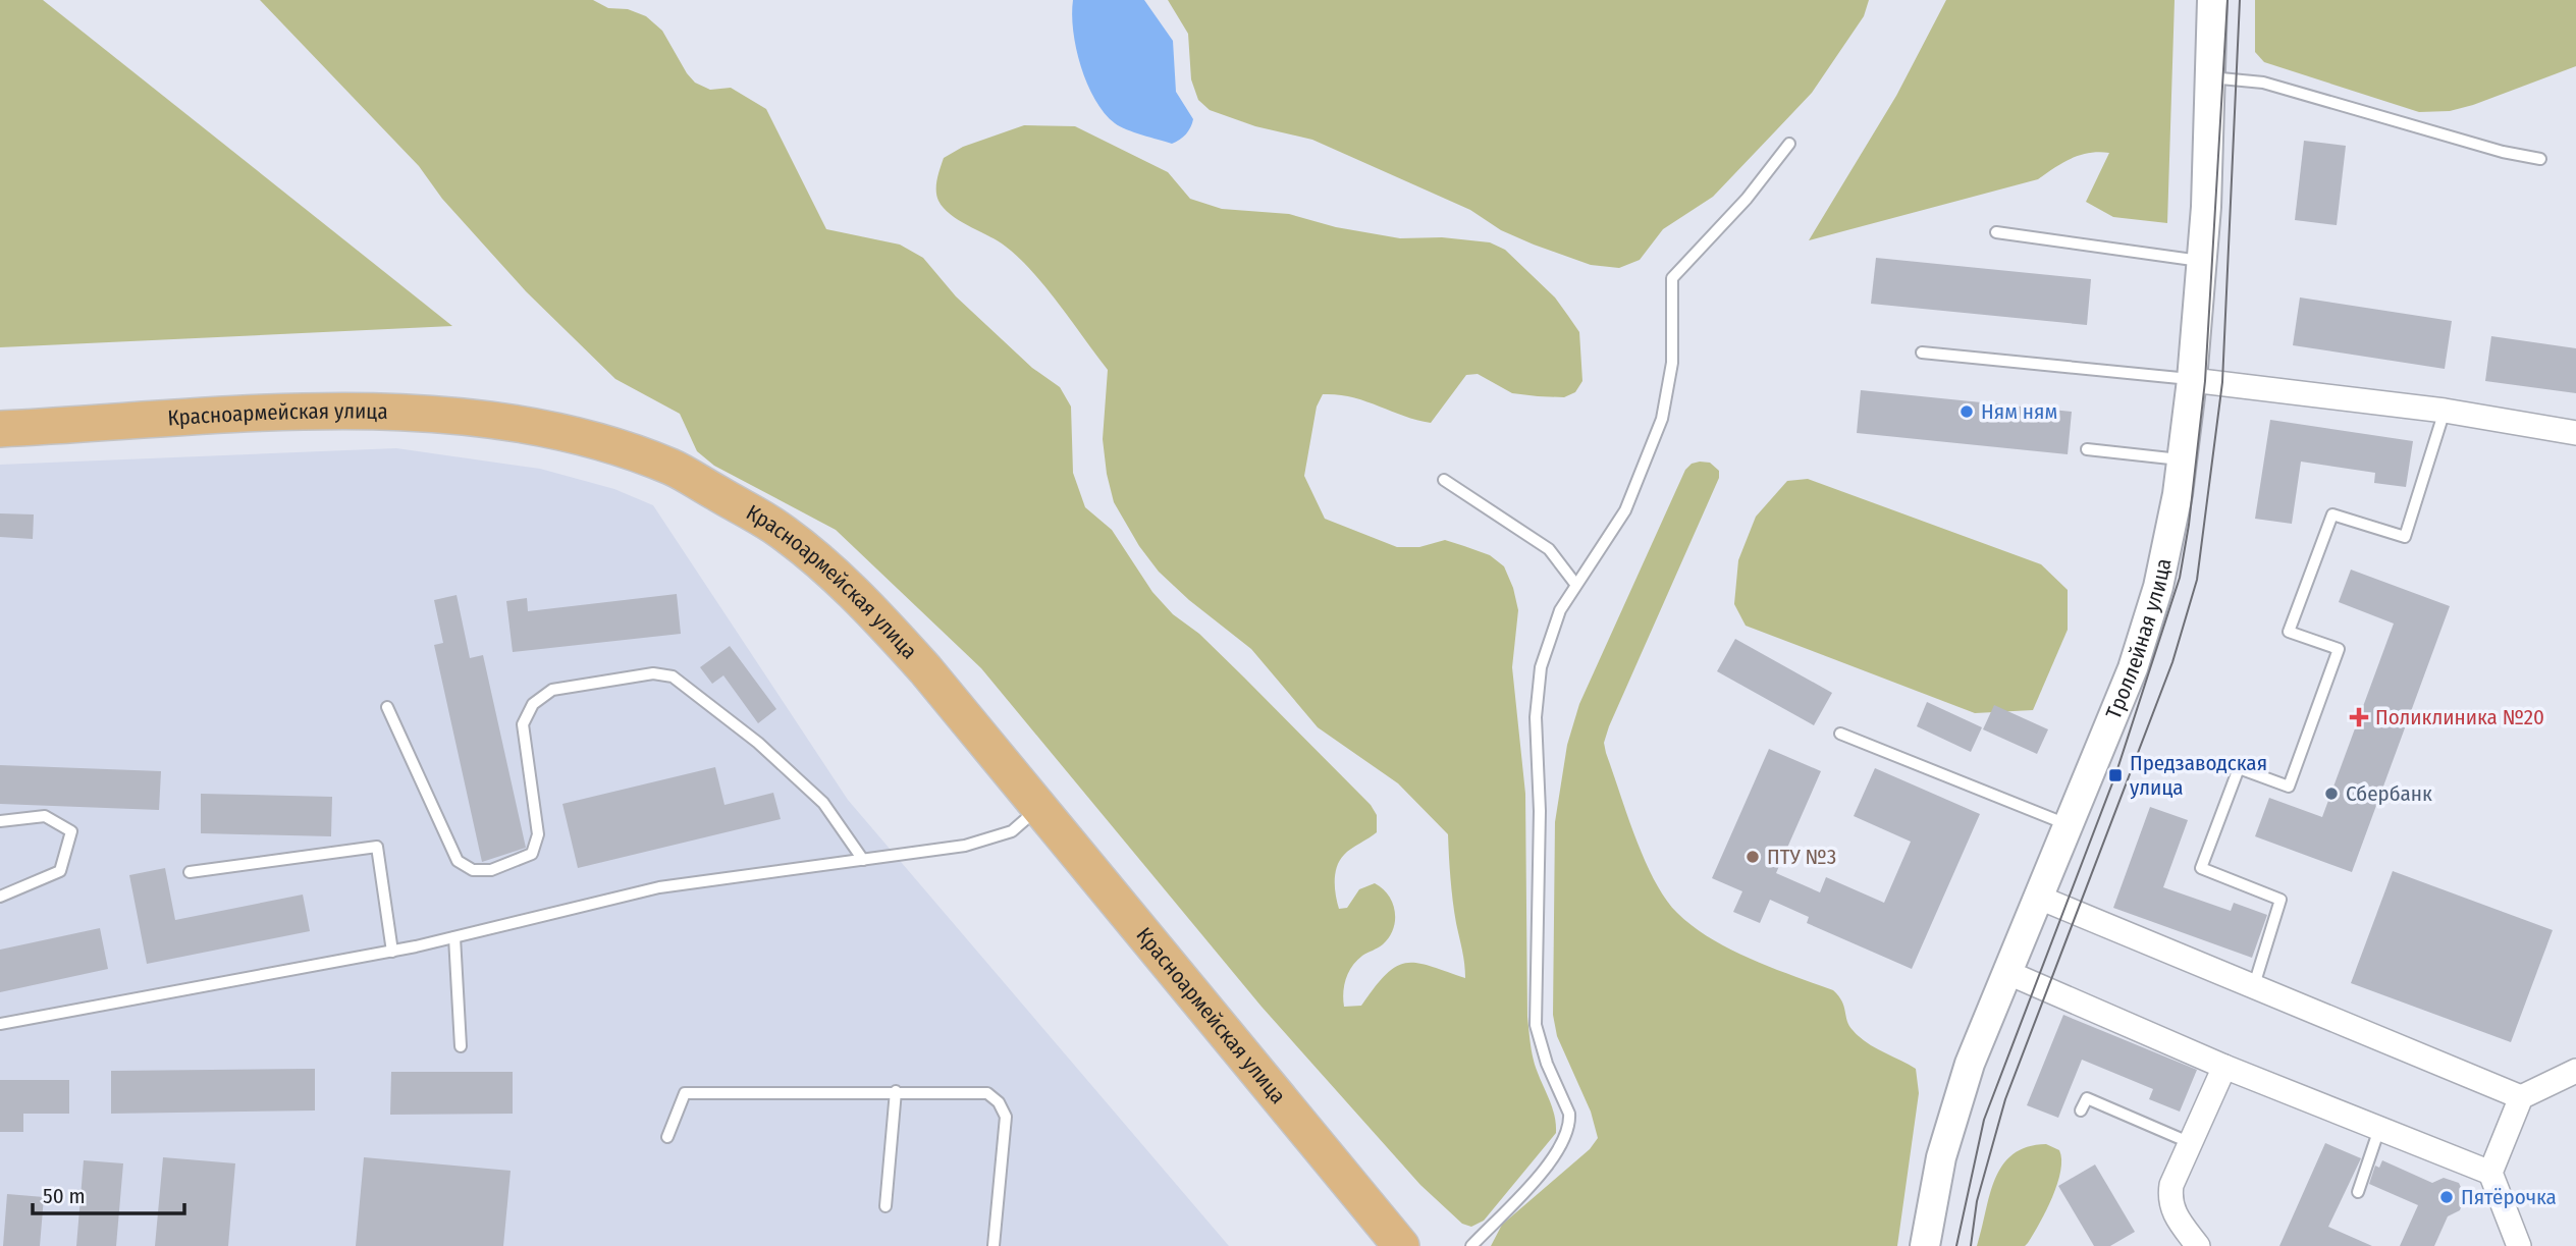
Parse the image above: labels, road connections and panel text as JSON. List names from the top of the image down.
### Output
{
  "streets": {
    "main road": ["Красноармейская улица"],
    "street": ["Троллейная улица"]
  },
  "places": {
    "other": [
      "Ням ням",
      "Сбербанк",
      "ПТУ №3",
      "Пятёрочка"
    ],
    "health": ["Поликлиника №20"],
    "transit": ["Предзаводская улица"]
  },
  "scale_bar": "50 m"
}
